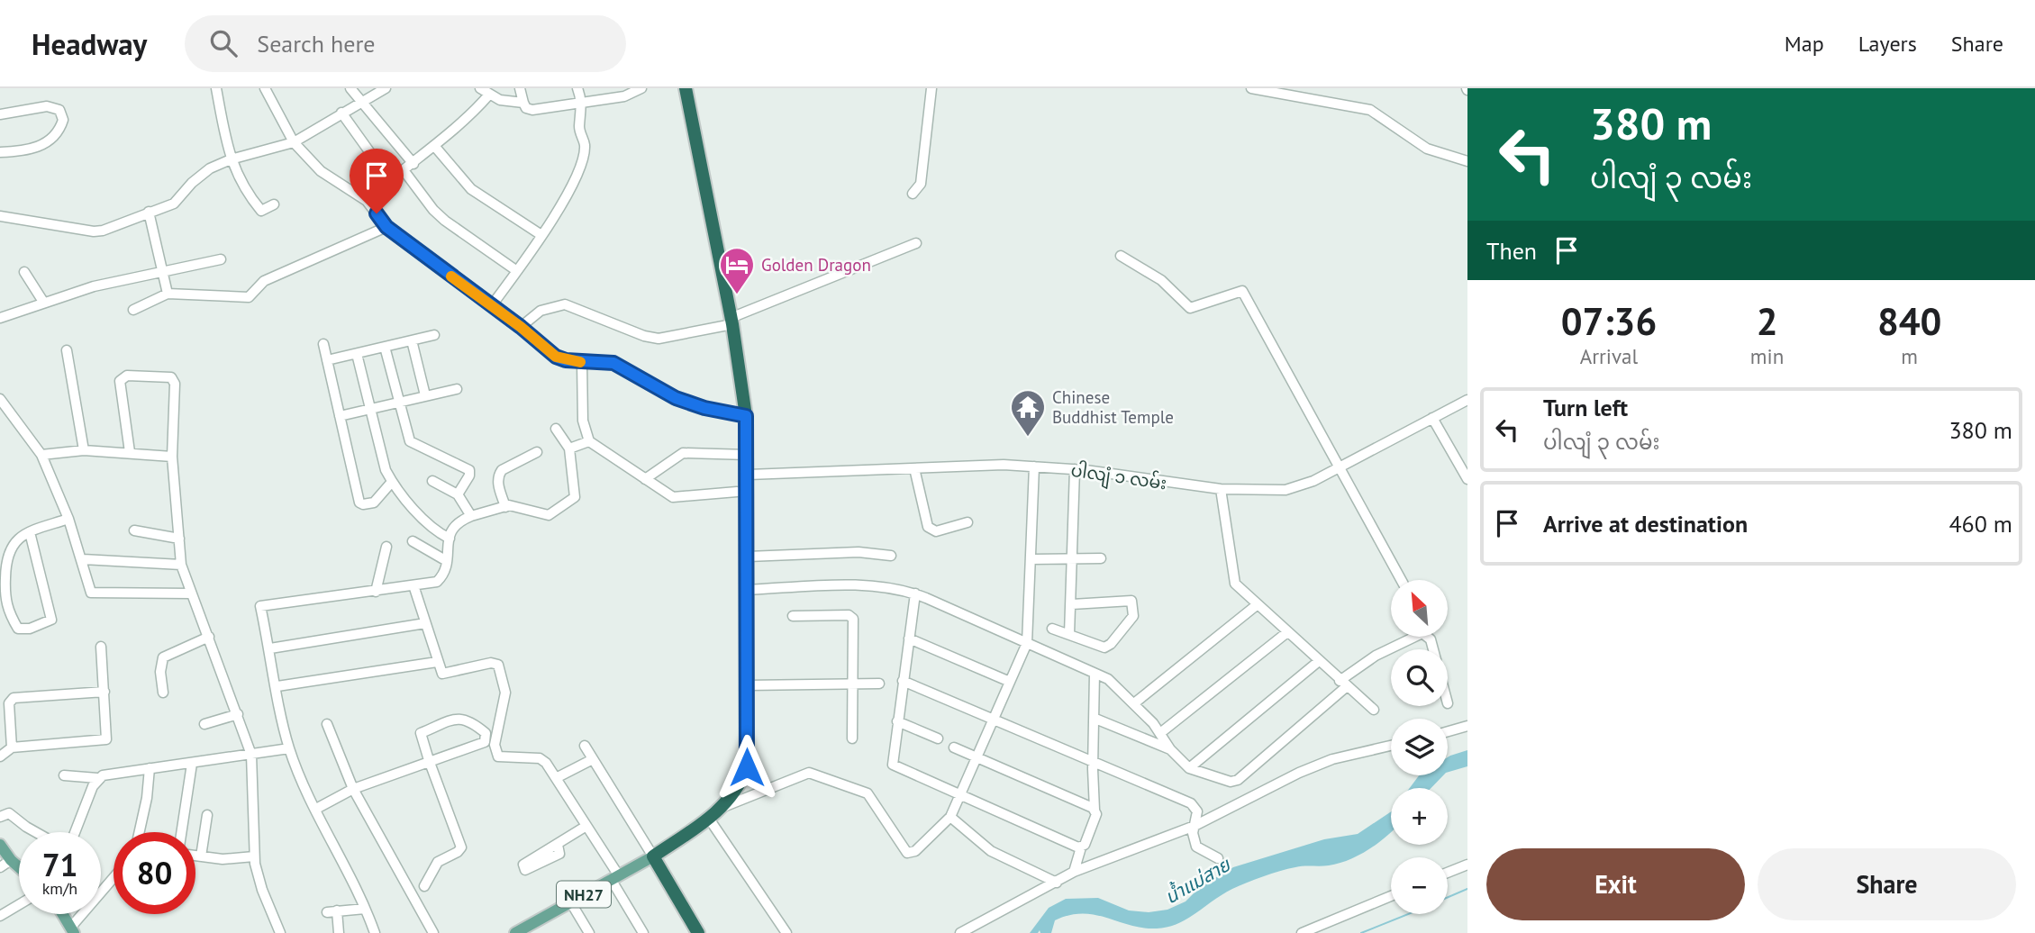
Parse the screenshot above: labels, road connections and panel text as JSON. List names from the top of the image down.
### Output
{
  "streets": {
    "highway": ["NH27"],
    "street": ["ပါလျံ ၁ လမ်း"]
  },
  "crossings": [
    ["ပါလျံ ၁ လမ်း", "NH27"]
  ],
  "water": ["น้ำแม่สาย"],
  "places": {
    "hotel": ["Golden Dragon"],
    "temple": ["Chinese Buddhist Temple"]
  },
  "north": "top left",
  "page": {
    "header": "Headway",
    "search": "Search here",
    "nav": ["Map", "Layers", "Share"],
    "turn": ["380 m", "ပါလျံ ၃ လမ်း"],
    "then": "Then",
    "eta": [
      "07:36",
      "Arrival",
      "2",
      "min",
      "840",
      "m"
    ],
    "list": [
      {
        "name": "Turn left",
        "note": "ပါလျံ ၃ လမ်း",
        "value": "380 m"
      },
      {
        "name": "Arrive at destination",
        "value": "460 m"
      }
    ],
    "map_buttons": ["+", "−"],
    "speed": "71 km/h",
    "limit": "80",
    "buttons": ["Exit", "Share"]
  }
}
